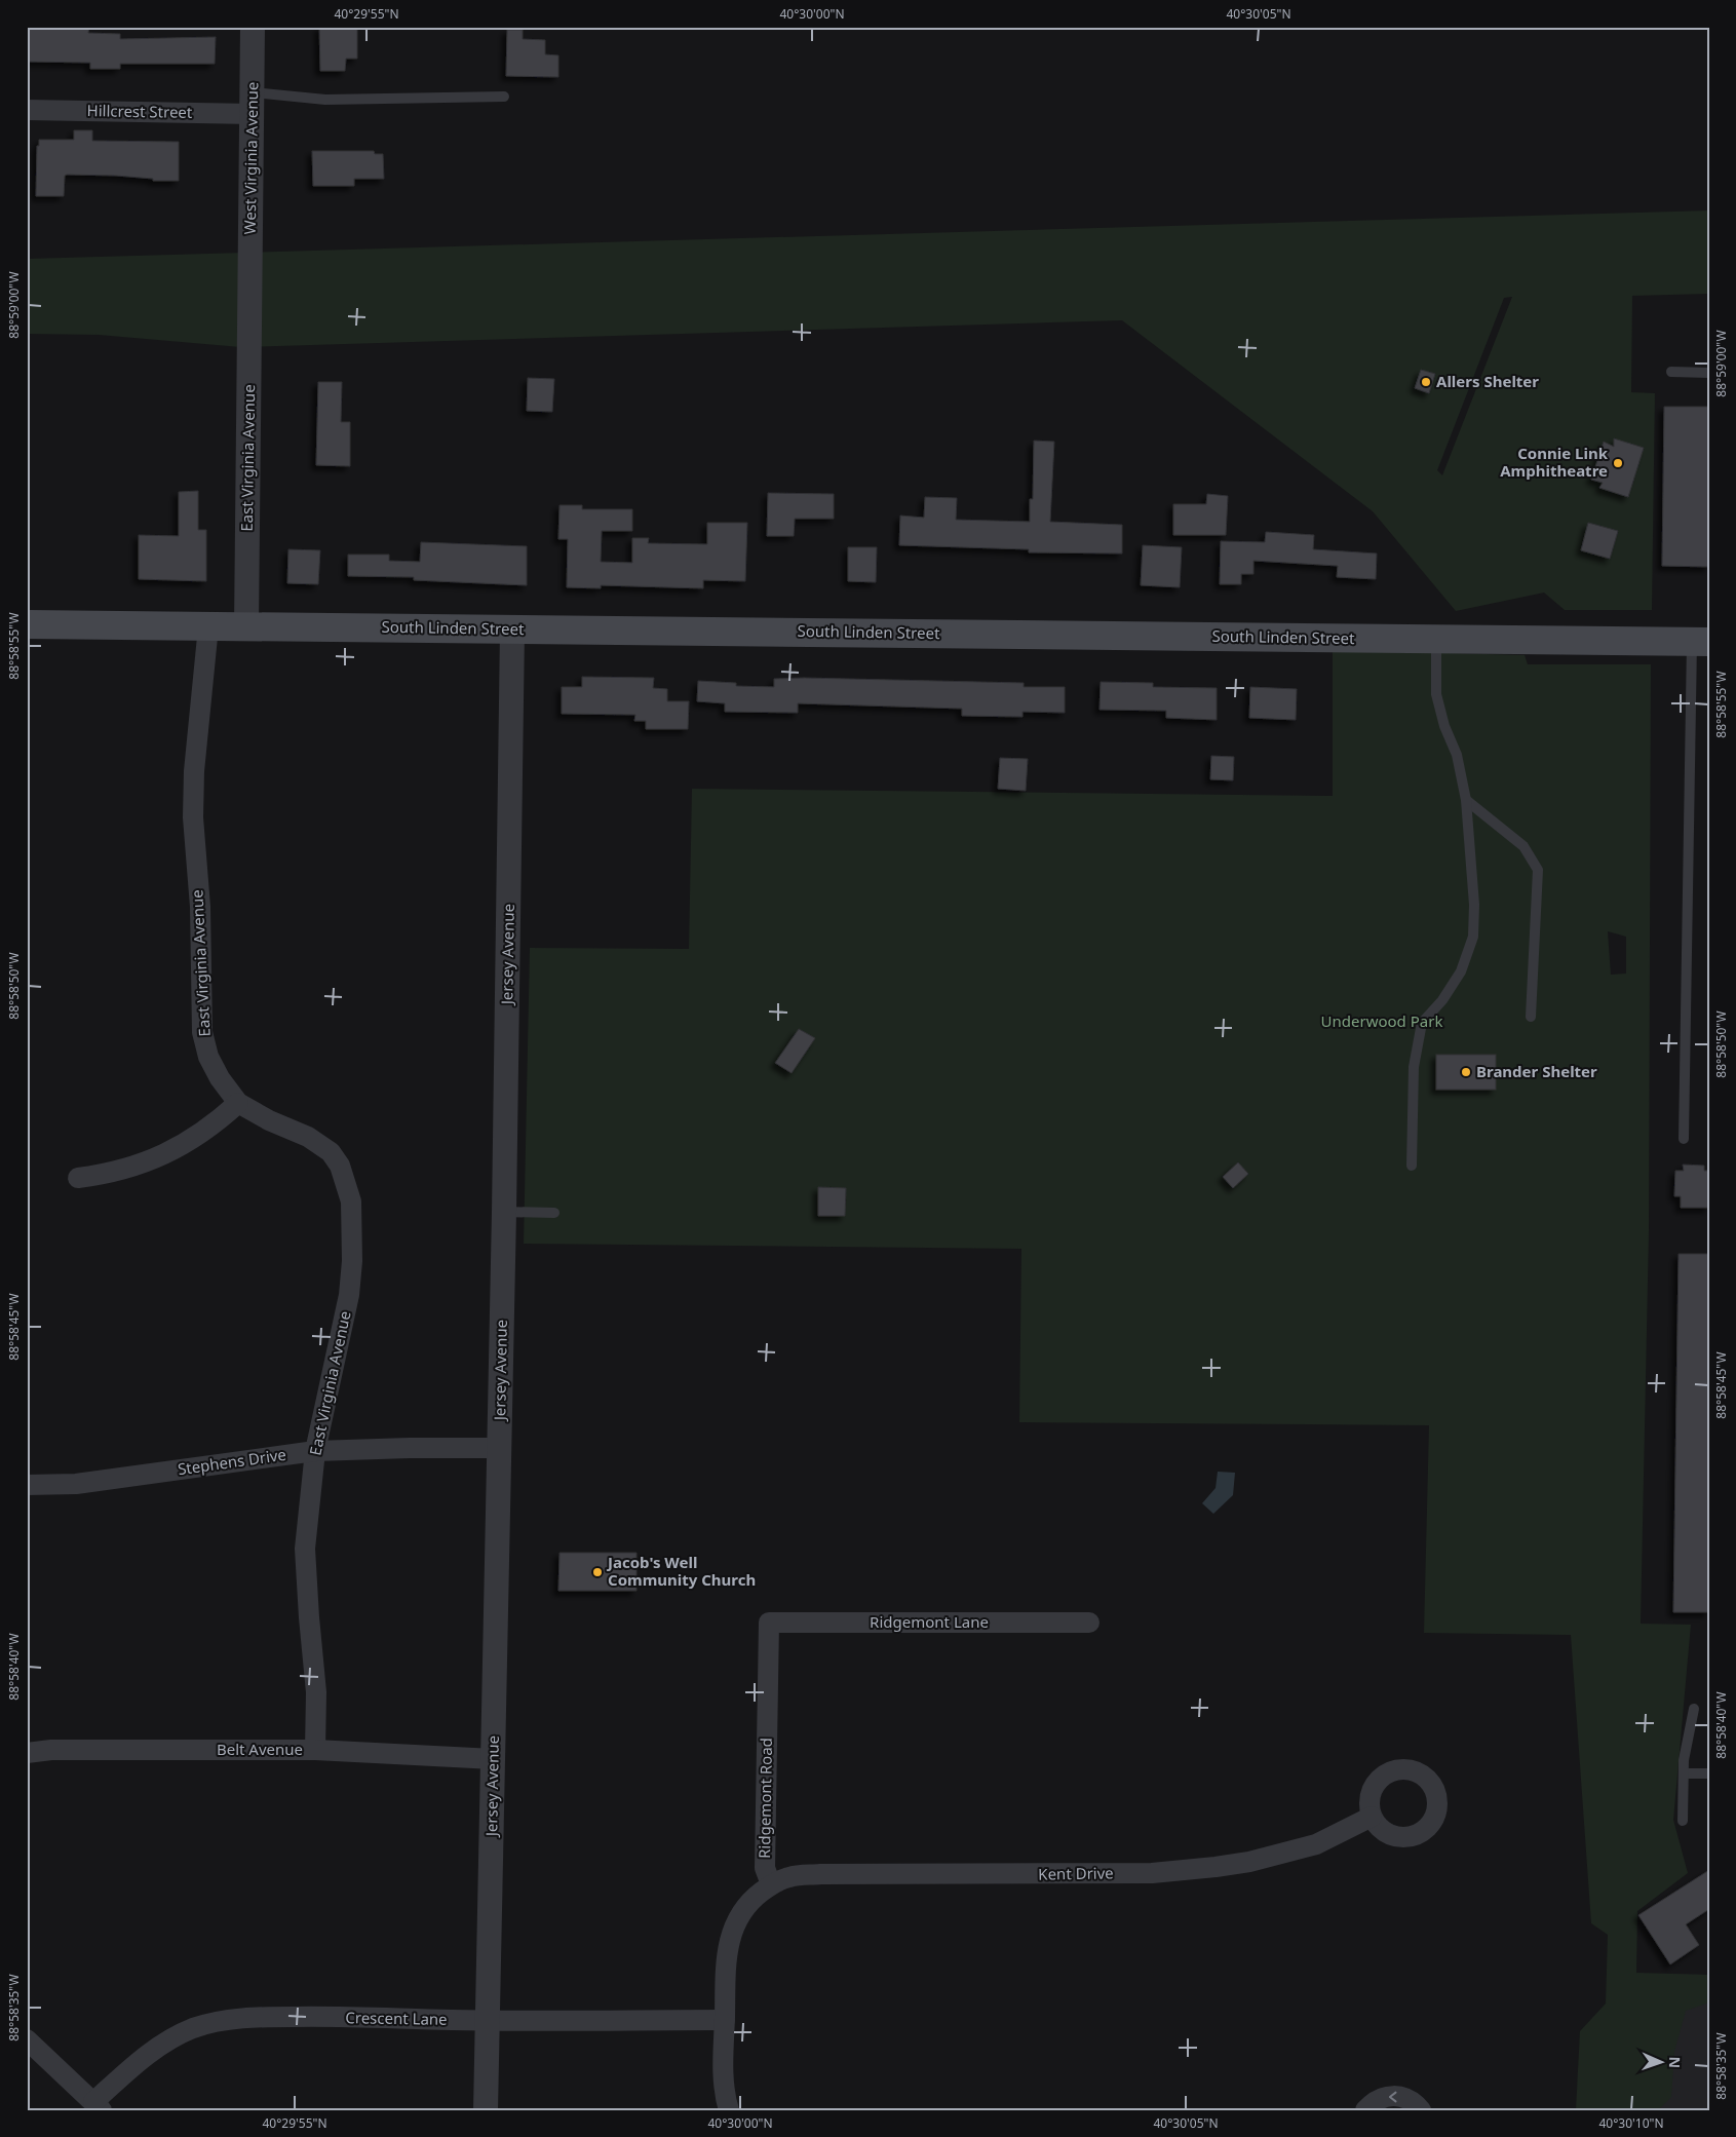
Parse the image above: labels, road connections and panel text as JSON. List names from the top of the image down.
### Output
{
  "streets": {
    "main road": ["South Linden Street"],
    "street": [
      "Hillcrest Street",
      "West Virginia Avenue",
      "East Virginia Avenue",
      "Jersey Avenue",
      "Stephens Drive",
      "Ridgemont Lane",
      "Belt Avenue",
      "Ridgemont Road",
      "Kent Drive",
      "Crescent Lane"
    ]
  },
  "crossings": [
    ["Hillcrest Street", "West Virginia Avenue"],
    ["West Virginia Avenue", "East Virginia Avenue"],
    ["East Virginia Avenue", "South Linden Street"],
    ["East Virginia Avenue", "Stephens Drive"],
    ["East Virginia Avenue", "Belt Avenue"],
    ["South Linden Street", "Jersey Avenue"],
    ["Jersey Avenue", "Stephens Drive"],
    ["Jersey Avenue", "Belt Avenue"],
    ["Jersey Avenue", "Crescent Lane"],
    ["Ridgemont Lane", "Ridgemont Road"],
    ["Ridgemont Road", "Kent Drive"]
  ],
  "parks": ["Underwood Park"],
  "places": [
    "Allers Shelter",
    "Connie Link Amphitheatre",
    "Brander Shelter",
    "Jacob's Well Community Church"
  ],
  "north": "right",
  "coordinates": [
    "40°29'55\"N",
    "40°30'00\"N",
    "40°30'05\"N",
    "88°59'00\"W",
    "88°58'55\"W",
    "88°58'50\"W",
    "88°58'45\"W",
    "88°58'40\"W",
    "88°58'35\"W",
    "40°30'10\"N"
  ]
}
